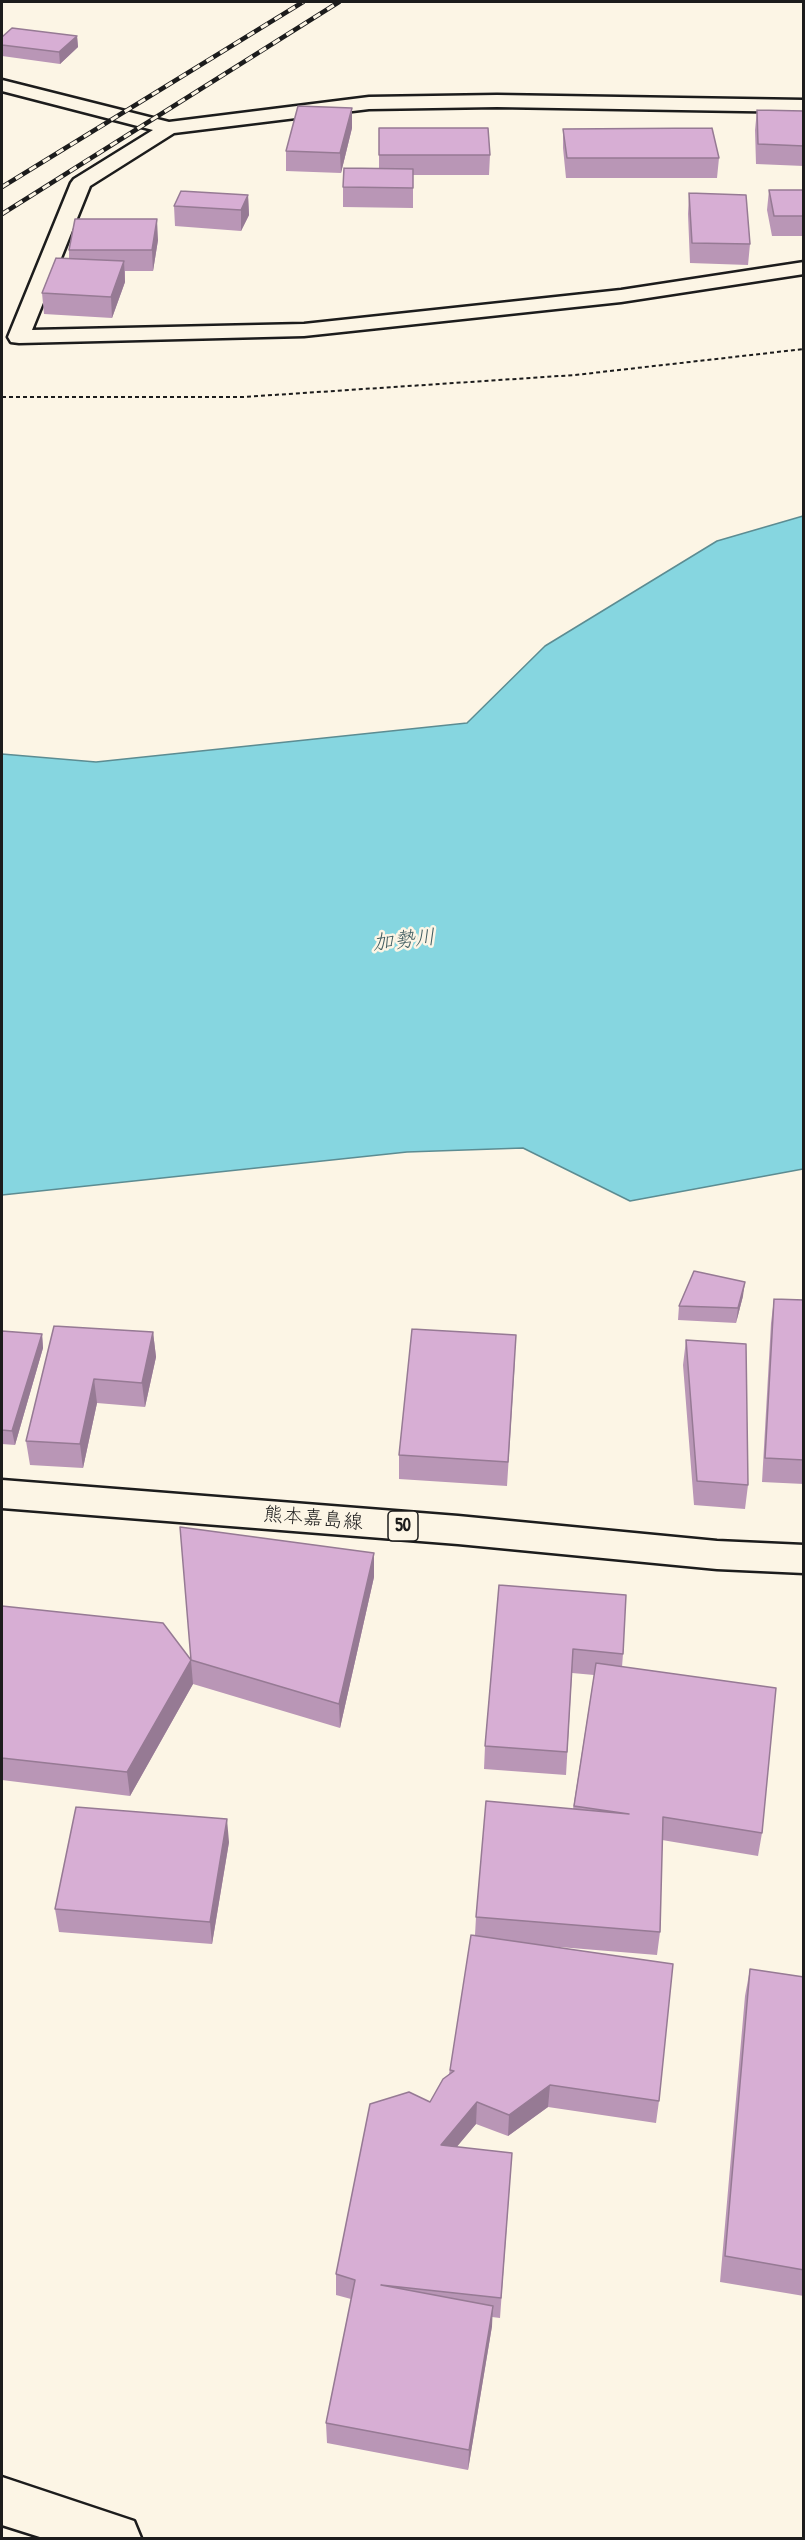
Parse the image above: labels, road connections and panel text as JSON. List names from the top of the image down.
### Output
{
  "streets": {
    "street": ["熊本嘉島線", "50"]
  },
  "water": ["加勢川"]
}
